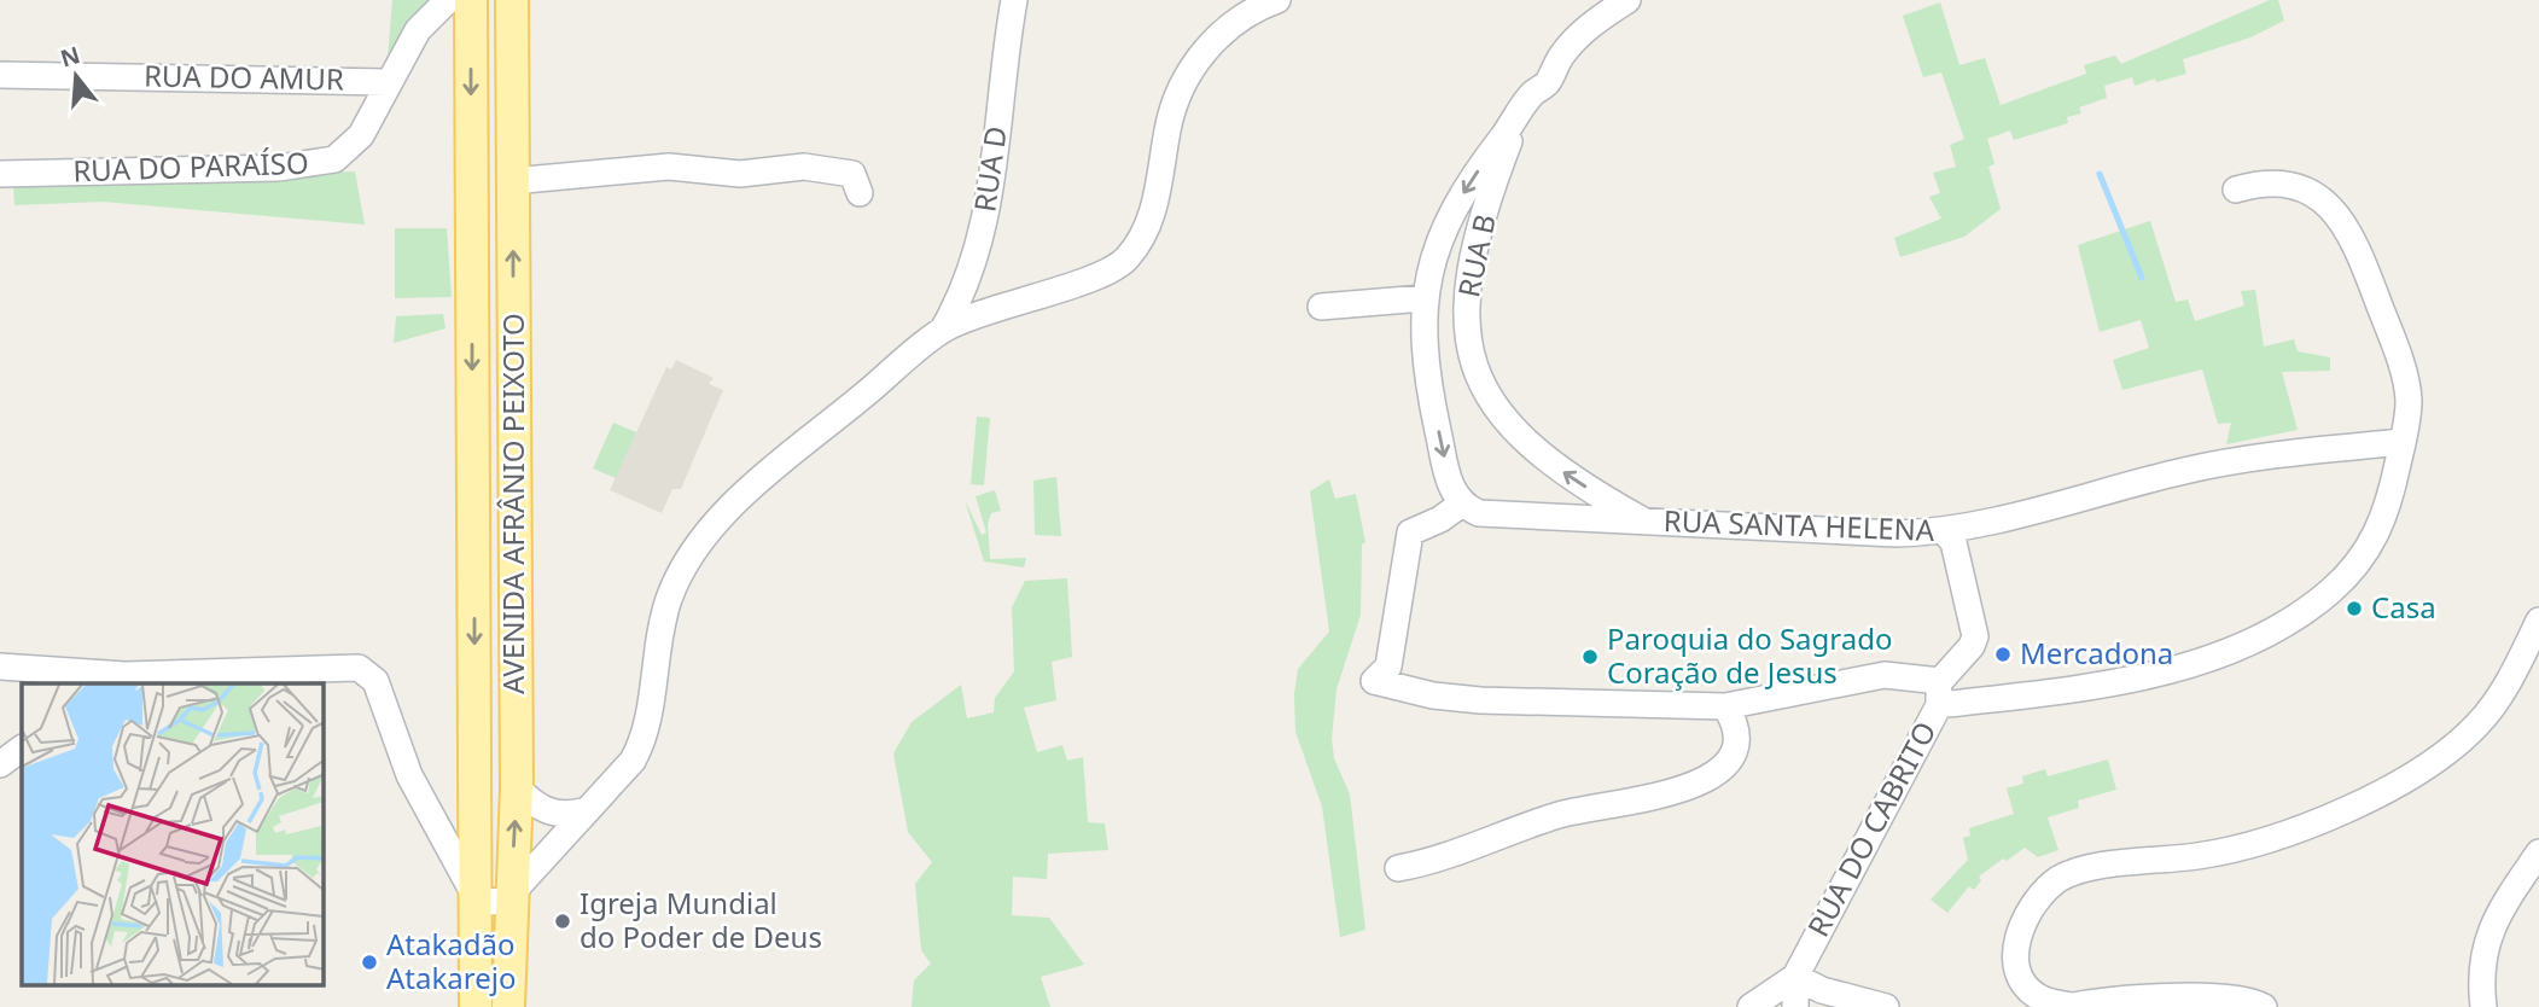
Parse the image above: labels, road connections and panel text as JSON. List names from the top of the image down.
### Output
{
  "streets": {
    "main road": ["AVENIDA AFRÂNIO PEIXOTO"],
    "street": [
      "RUA DO AMUR",
      "RUA DO PARAÍSO",
      "RUA D",
      "RUA B",
      "RUA SANTA HELENA",
      "RUA DO CABRITO"
    ]
  },
  "crossings": [
    ["RUA DO AMUR", "RUA DO PARAÍSO"],
    ["RUA B", "RUA SANTA HELENA"],
    ["RUA SANTA HELENA", "RUA DO CABRITO"]
  ],
  "places": [
    "Casa",
    "Mercadona",
    "Paroquia do Sagrado Coração de Jesus",
    "Igreja Mundial do Poder de Deus",
    "Atakadão Atakarejo"
  ],
  "north": "top"
}
